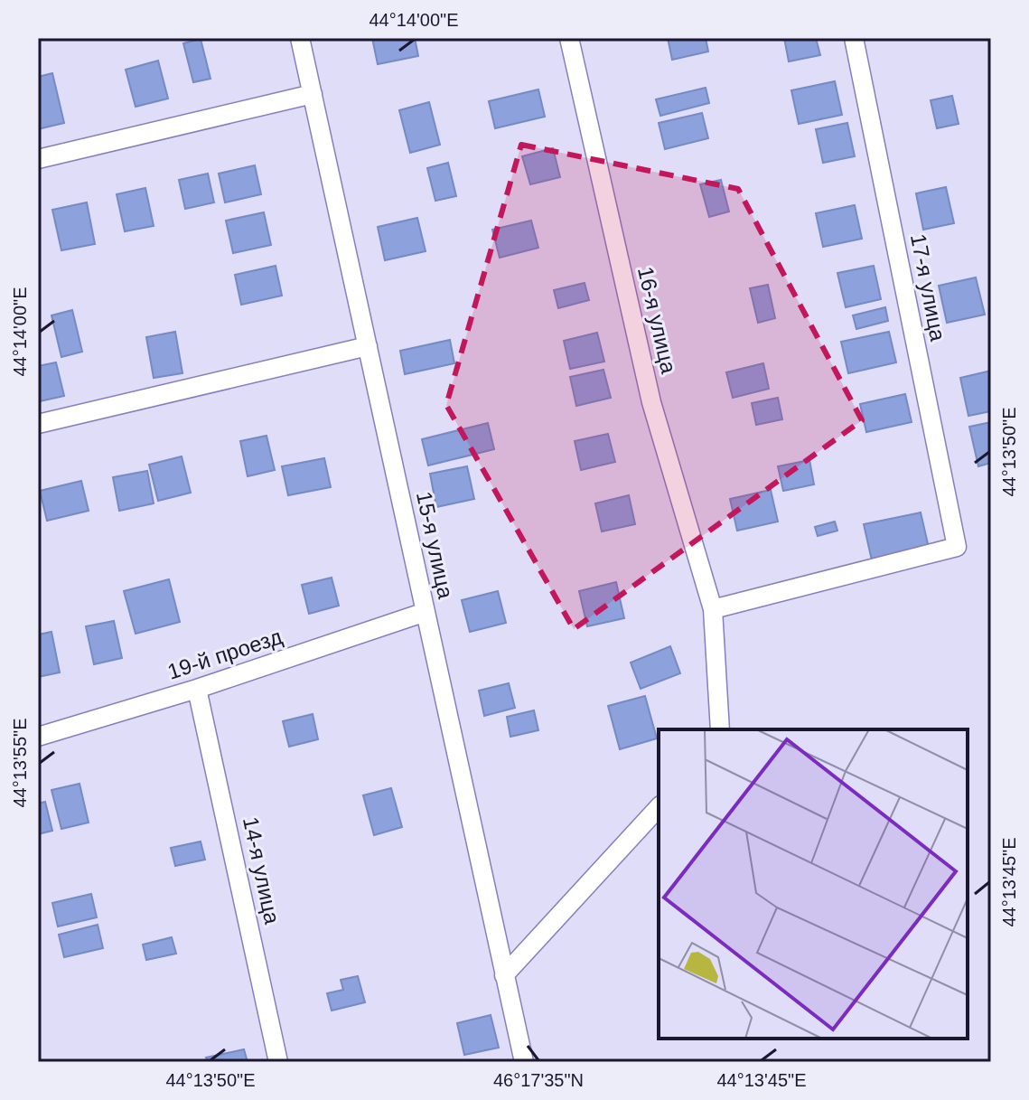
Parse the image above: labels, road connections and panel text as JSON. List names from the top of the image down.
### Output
{
  "streets": {
    "street": [
      "17-я улица",
      "16-я улица",
      "15-я улица",
      "19-й проезд",
      "14-я улица"
    ]
  },
  "crossings": [
    ["17-я улица", "16-я улица"],
    ["15-я улица", "19-й проезд"],
    ["19-й проезд", "14-я улица"]
  ],
  "coordinates": [
    "44°14'00\"E",
    "44°13'50\"E",
    "44°13'55\"E",
    "44°13'45\"E",
    "46°17'35\"N"
  ]
}
